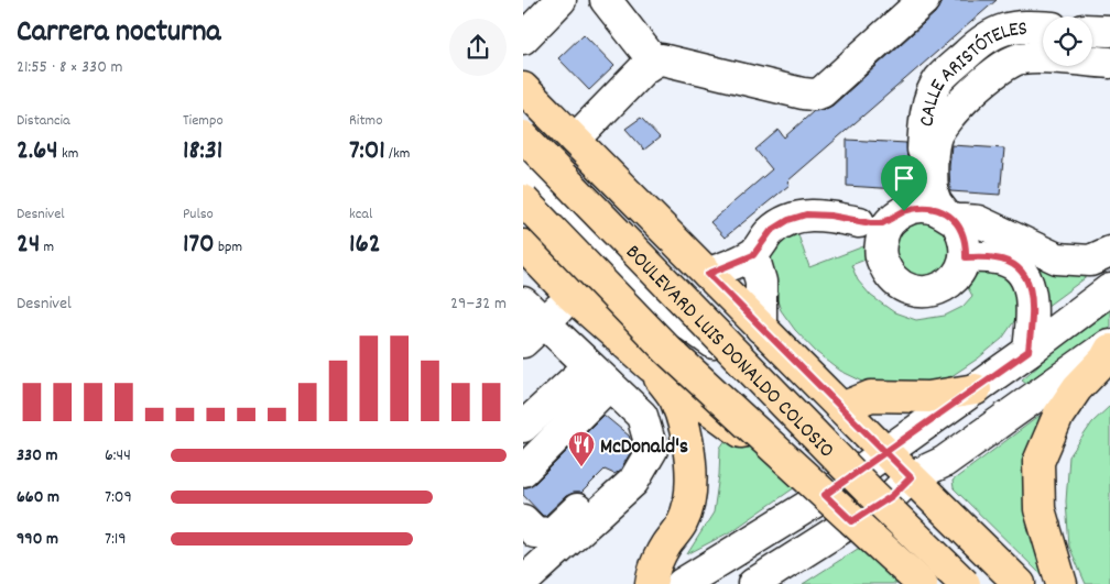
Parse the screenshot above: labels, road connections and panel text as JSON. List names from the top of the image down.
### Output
{
  "streets": {
    "main road": ["BOULEVARD LUIS DONALDO COLOSIO"],
    "street": ["CALLE ARISTÓTELES"]
  },
  "places": {
    "restaurant": ["McDonald's"]
  },
  "page": {
    "heading": ["Carrera nocturna", "21:55 · 8 × 330 m"],
    "stats": [
      ["Distancia", "2.64 km"],
      ["Tiempo", "18:31"],
      ["Ritmo", "7:01 /km"],
      ["Desnivel", "24 m"],
      ["Pulso", "170 bpm"],
      ["kcal", "162"]
    ],
    "chart": ["Desnivel", "29–32 m"],
    "list": [
      {
        "name": "330 m",
        "note": "6:44"
      },
      {
        "name": "660 m",
        "note": "7:09"
      },
      {
        "name": "990 m",
        "note": "7:19"
      }
    ]
  }
}
